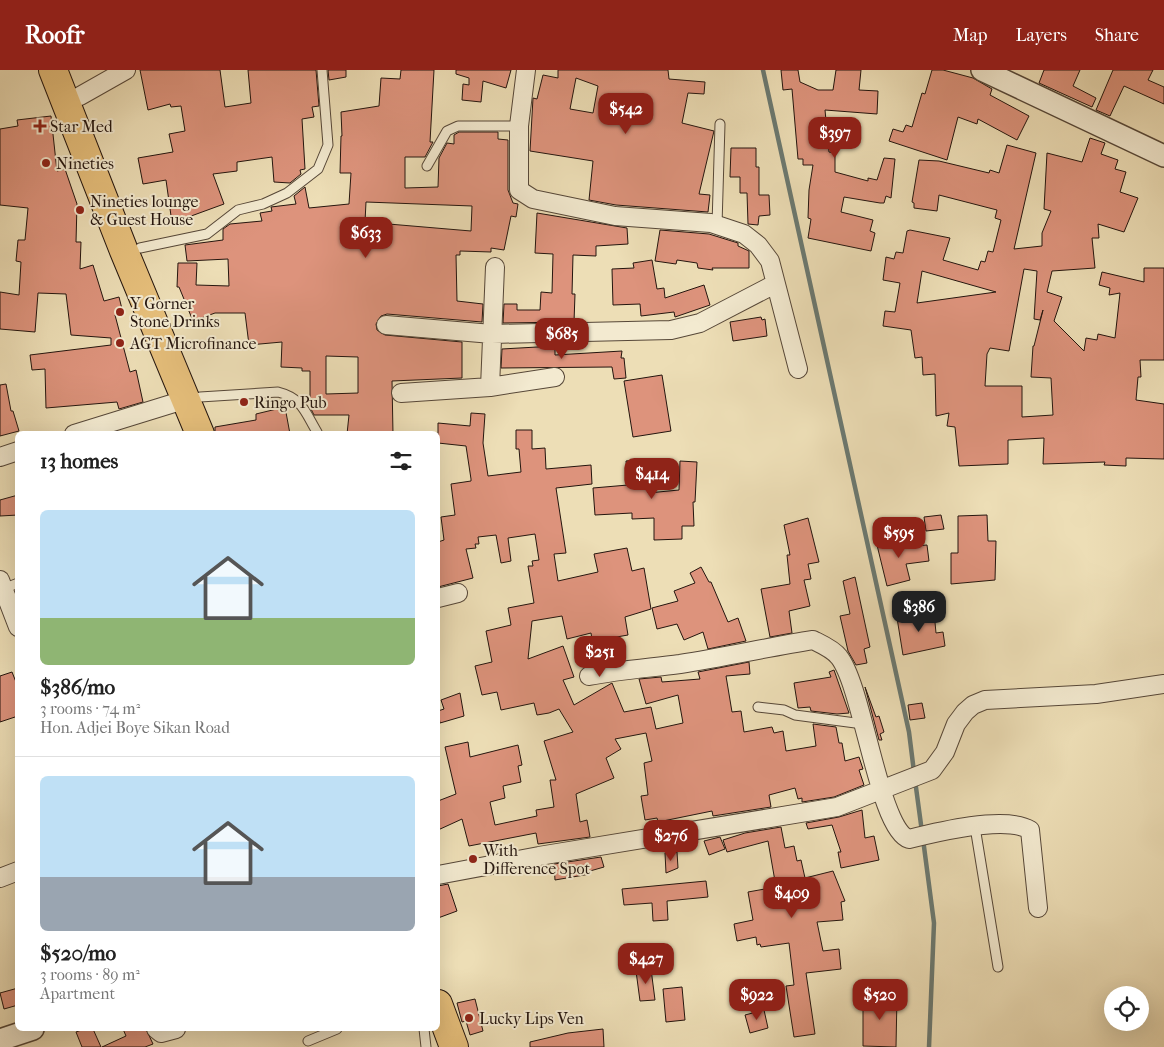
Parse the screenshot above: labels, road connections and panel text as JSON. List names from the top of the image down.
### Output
{
  "places": {
    "health": ["Star Med"],
    "other": [
      "Nineties",
      "Nineties lounge & Guest House",
      "Y Gorner Stone Drinks",
      "AGT Microfinance",
      "Ringo Pub",
      "With Difference Spot",
      "Lucky Lips Ven"
    ]
  },
  "page": {
    "header": "Roofr",
    "nav": ["Map", "Layers", "Share"],
    "price": [
      "$542",
      "$397",
      "$633",
      "$685",
      "$414",
      "$595",
      "$386",
      "$251",
      "$276",
      "$409",
      "$427",
      "$922",
      "$520"
    ],
    "heading": "13 homes",
    "list": [
      {
        "name": "$386/mo",
        "note": "3 rooms · 74 m² · Hon. Adjei Boye Sikan Road"
      },
      {
        "name": "$520/mo",
        "note": "3 rooms · 89 m² · Apartment"
      }
    ]
  }
}
